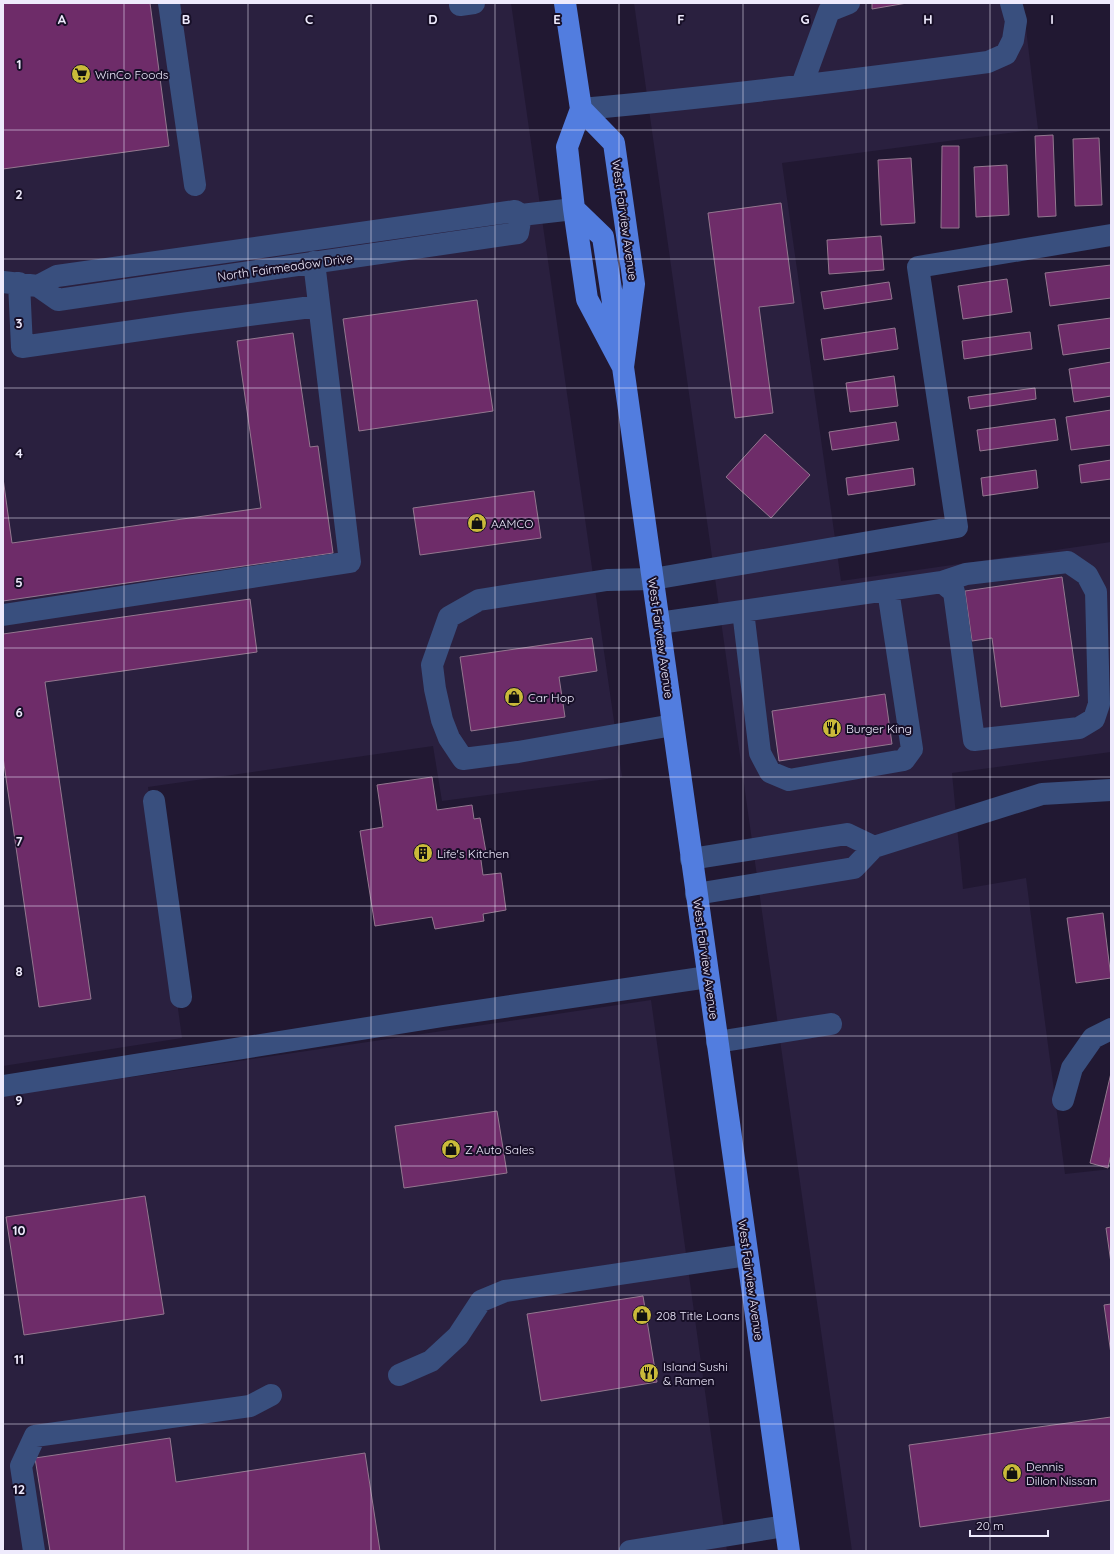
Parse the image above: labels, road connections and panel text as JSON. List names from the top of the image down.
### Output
{
  "streets": {
    "main road": ["West Fairview Avenue"],
    "street": ["North Fairmeadow Drive"]
  },
  "crossings": [
    ["West Fairview Avenue", "North Fairmeadow Drive"]
  ],
  "places": {
    "supermarket": ["WinCo Foods"],
    "shop": [
      "AAMCO",
      "Car Hop",
      "Z Auto Sales",
      "208 Title Loans",
      "Dennis Dillon Nissan"
    ],
    "restaurant": ["Burger King", "Island Sushi & Ramen"],
    "building": ["Life's Kitchen"]
  },
  "scale_bar": "20 m",
  "grid": {
    "columns": [
      "A",
      "B",
      "C",
      "D",
      "E",
      "F",
      "G",
      "H",
      "I"
    ],
    "rows": [
      "1",
      "2",
      "3",
      "4",
      "5",
      "6",
      "7",
      "8",
      "9",
      "10",
      "11",
      "12"
    ]
  }
}
